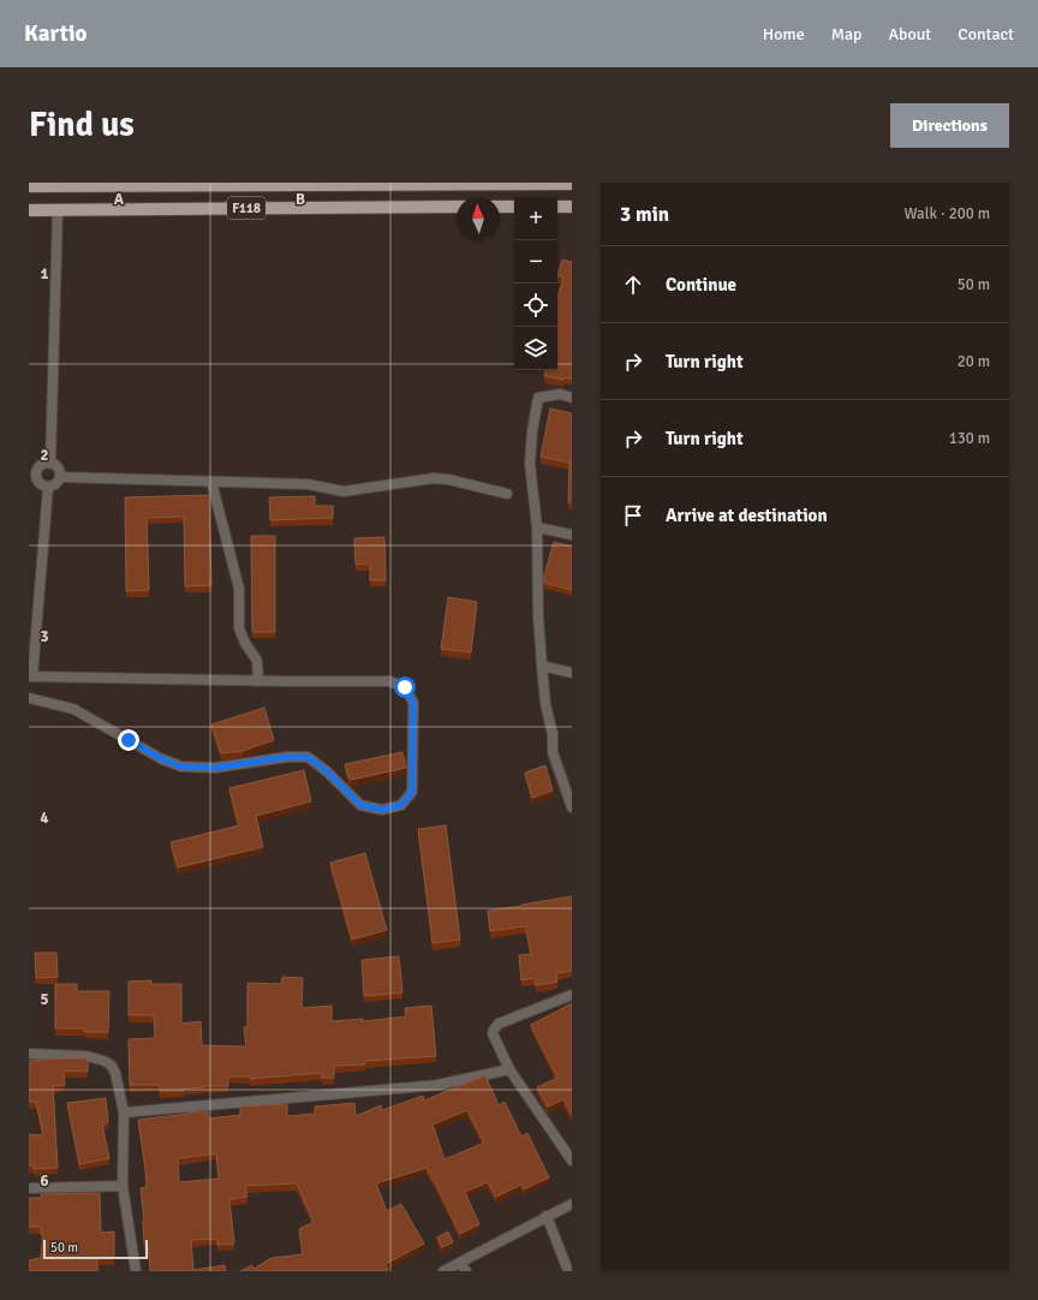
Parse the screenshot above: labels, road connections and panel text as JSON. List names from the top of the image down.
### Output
{
  "streets": {
    "main road": ["F118"]
  },
  "scale_bar": "50 m",
  "north": "top",
  "page": {
    "header": "Kartio",
    "nav": [
      "Home",
      "Map",
      "About",
      "Contact"
    ],
    "buttons": "Directions",
    "title": "Find us",
    "heading": ["3 min", "Walk · 200 m"],
    "map_buttons": ["+", "−"],
    "list": [
      ["Continue", "50 m"],
      ["Turn right", "20 m"],
      ["Turn right", "130 m"],
      "Arrive at destination"
    ],
    "scale": "50 m"
  },
  "grid": {
    "columns": ["A", "B"],
    "rows": [
      "1",
      "2",
      "3",
      "4",
      "5",
      "6"
    ]
  }
}
